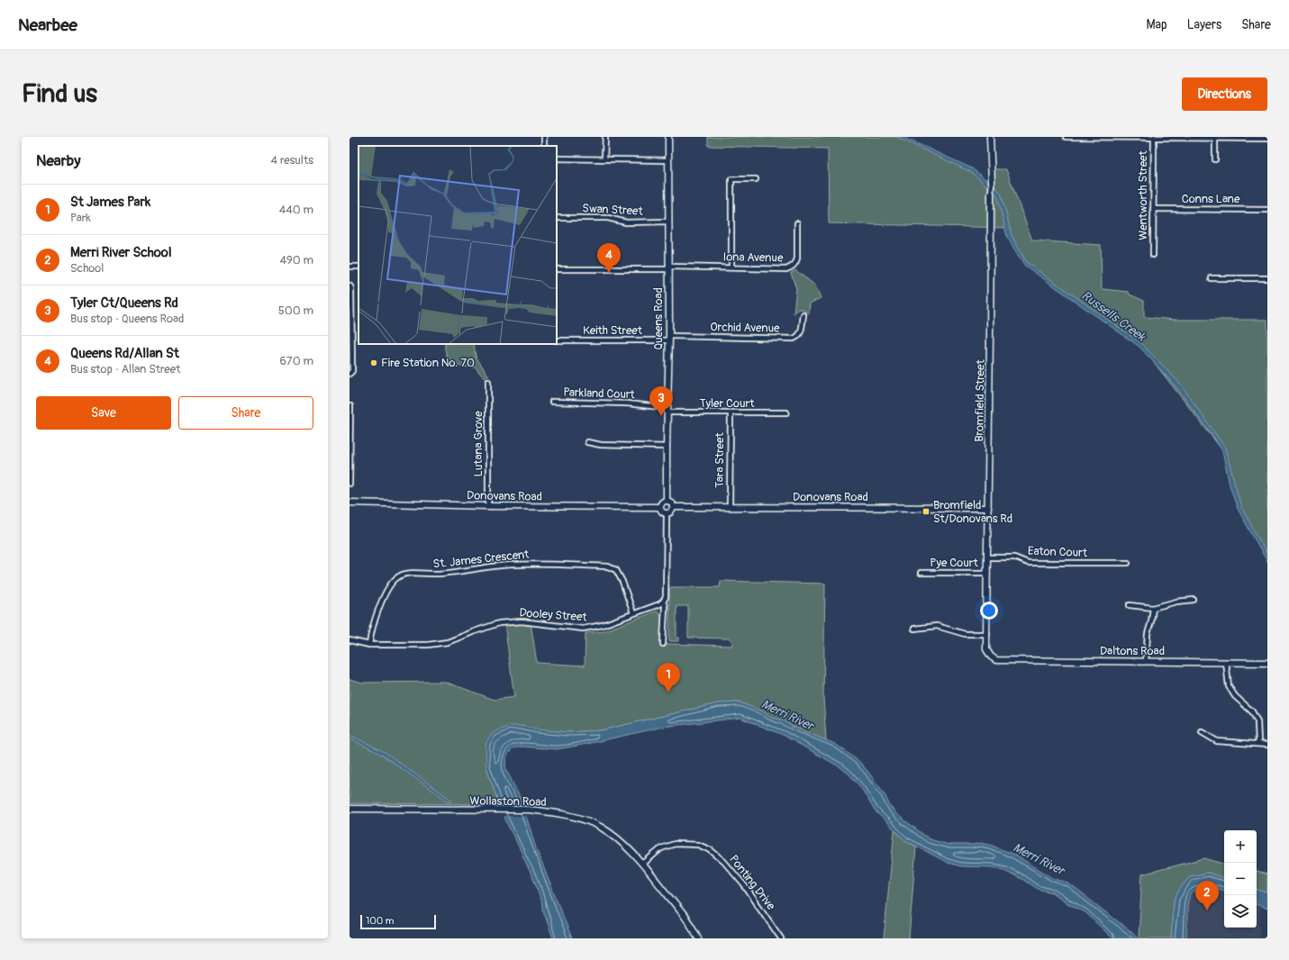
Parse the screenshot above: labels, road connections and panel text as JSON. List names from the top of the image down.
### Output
{
  "streets": {
    "street": [
      "Wentworth Street",
      "Conns Lane",
      "Swan Street",
      "Iona Avenue",
      "Queens Road",
      "Orchid Avenue",
      "Keith Street",
      "Parkland Court",
      "Bromfield Street",
      "Tyler Court",
      "Lutana Grove",
      "Tara Street",
      "Donovans Road",
      "Eaton Court",
      "St. James Crescent",
      "Pye Court",
      "Dooley Street",
      "Daltons Road",
      "Wollaston Road",
      "Ponting Drive"
    ]
  },
  "crossings": [
    ["Wentworth Street", "Conns Lane"],
    ["Swan Street", "Queens Road"],
    ["Iona Avenue", "Queens Road"],
    ["Queens Road", "Orchid Avenue"],
    ["Queens Road", "Keith Street"],
    ["Queens Road", "Parkland Court"],
    ["Queens Road", "Tyler Court"],
    ["Queens Road", "Donovans Road"],
    ["Orchid Avenue", "Keith Street"],
    ["Parkland Court", "Tyler Court"],
    ["Bromfield Street", "Donovans Road"],
    ["Bromfield Street", "Eaton Court"],
    ["Bromfield Street", "Pye Court"],
    ["Bromfield Street", "Daltons Road"],
    ["Tyler Court", "Tara Street"],
    ["Lutana Grove", "Donovans Road"],
    ["Tara Street", "Donovans Road"],
    ["St. James Crescent", "Dooley Street"],
    ["Wollaston Road", "Ponting Drive"]
  ],
  "water": ["Russells Creek", "Merri River"],
  "places": {
    "other": ["Fire Station No. 70"],
    "transit": ["Bromfield St/Donovans Rd"]
  },
  "scale_bar": "100 m",
  "page": {
    "header": "Nearbee",
    "nav": ["Map", "Layers", "Share"],
    "buttons": [
      "Directions",
      ["Save", "Share"]
    ],
    "title": "Find us",
    "heading": ["Nearby", "4 results"],
    "list": [
      {
        "mark": "1",
        "name": "St James Park",
        "note": "Park",
        "value": "440 m"
      },
      {
        "mark": "2",
        "name": "Merri River School",
        "note": "School",
        "value": "490 m"
      },
      {
        "mark": "3",
        "name": "Tyler Ct/Queens Rd",
        "note": "Bus stop · Queens Road",
        "value": "500 m"
      },
      {
        "mark": "4",
        "name": "Queens Rd/Allan St",
        "note": "Bus stop · Allan Street",
        "value": "670 m"
      }
    ],
    "pins": [
      "4",
      "3",
      "1",
      "2"
    ],
    "map_buttons": ["+", "−"],
    "scale": "100 m"
  }
}
